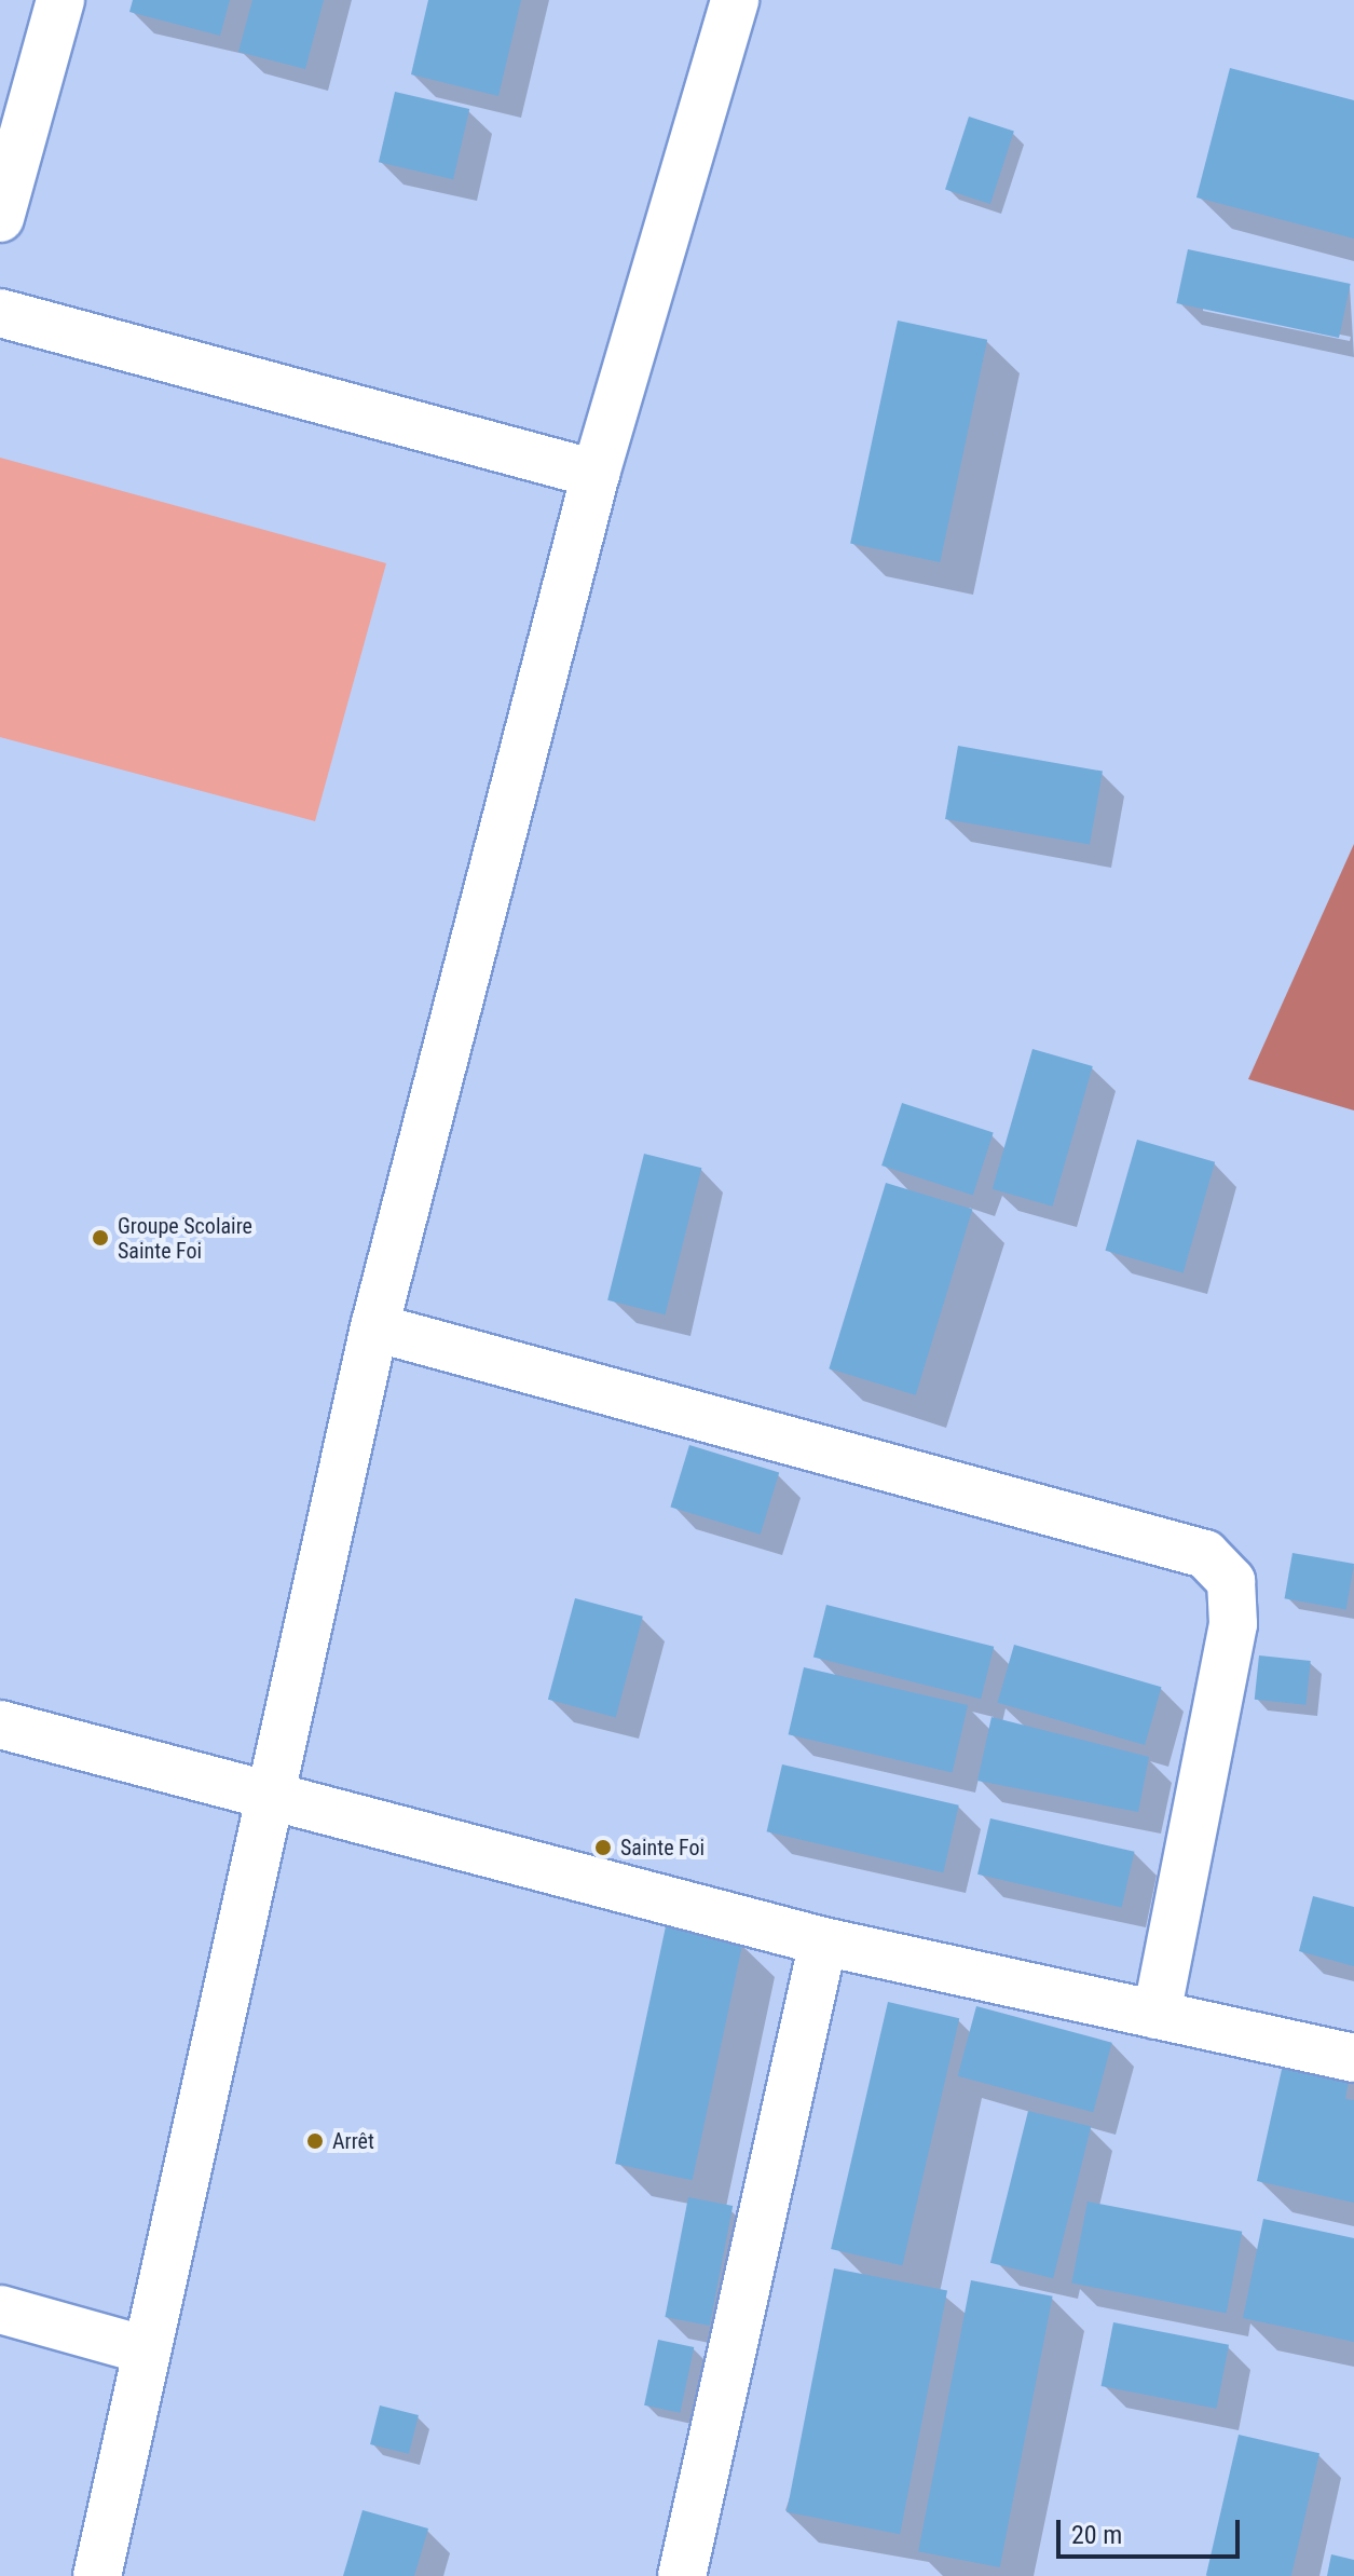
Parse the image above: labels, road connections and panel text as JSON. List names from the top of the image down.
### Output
{
  "places": ["Groupe Scolaire Sainte Foi", "Sainte Foi", "Arrêt"],
  "scale_bar": "20 m"
}
